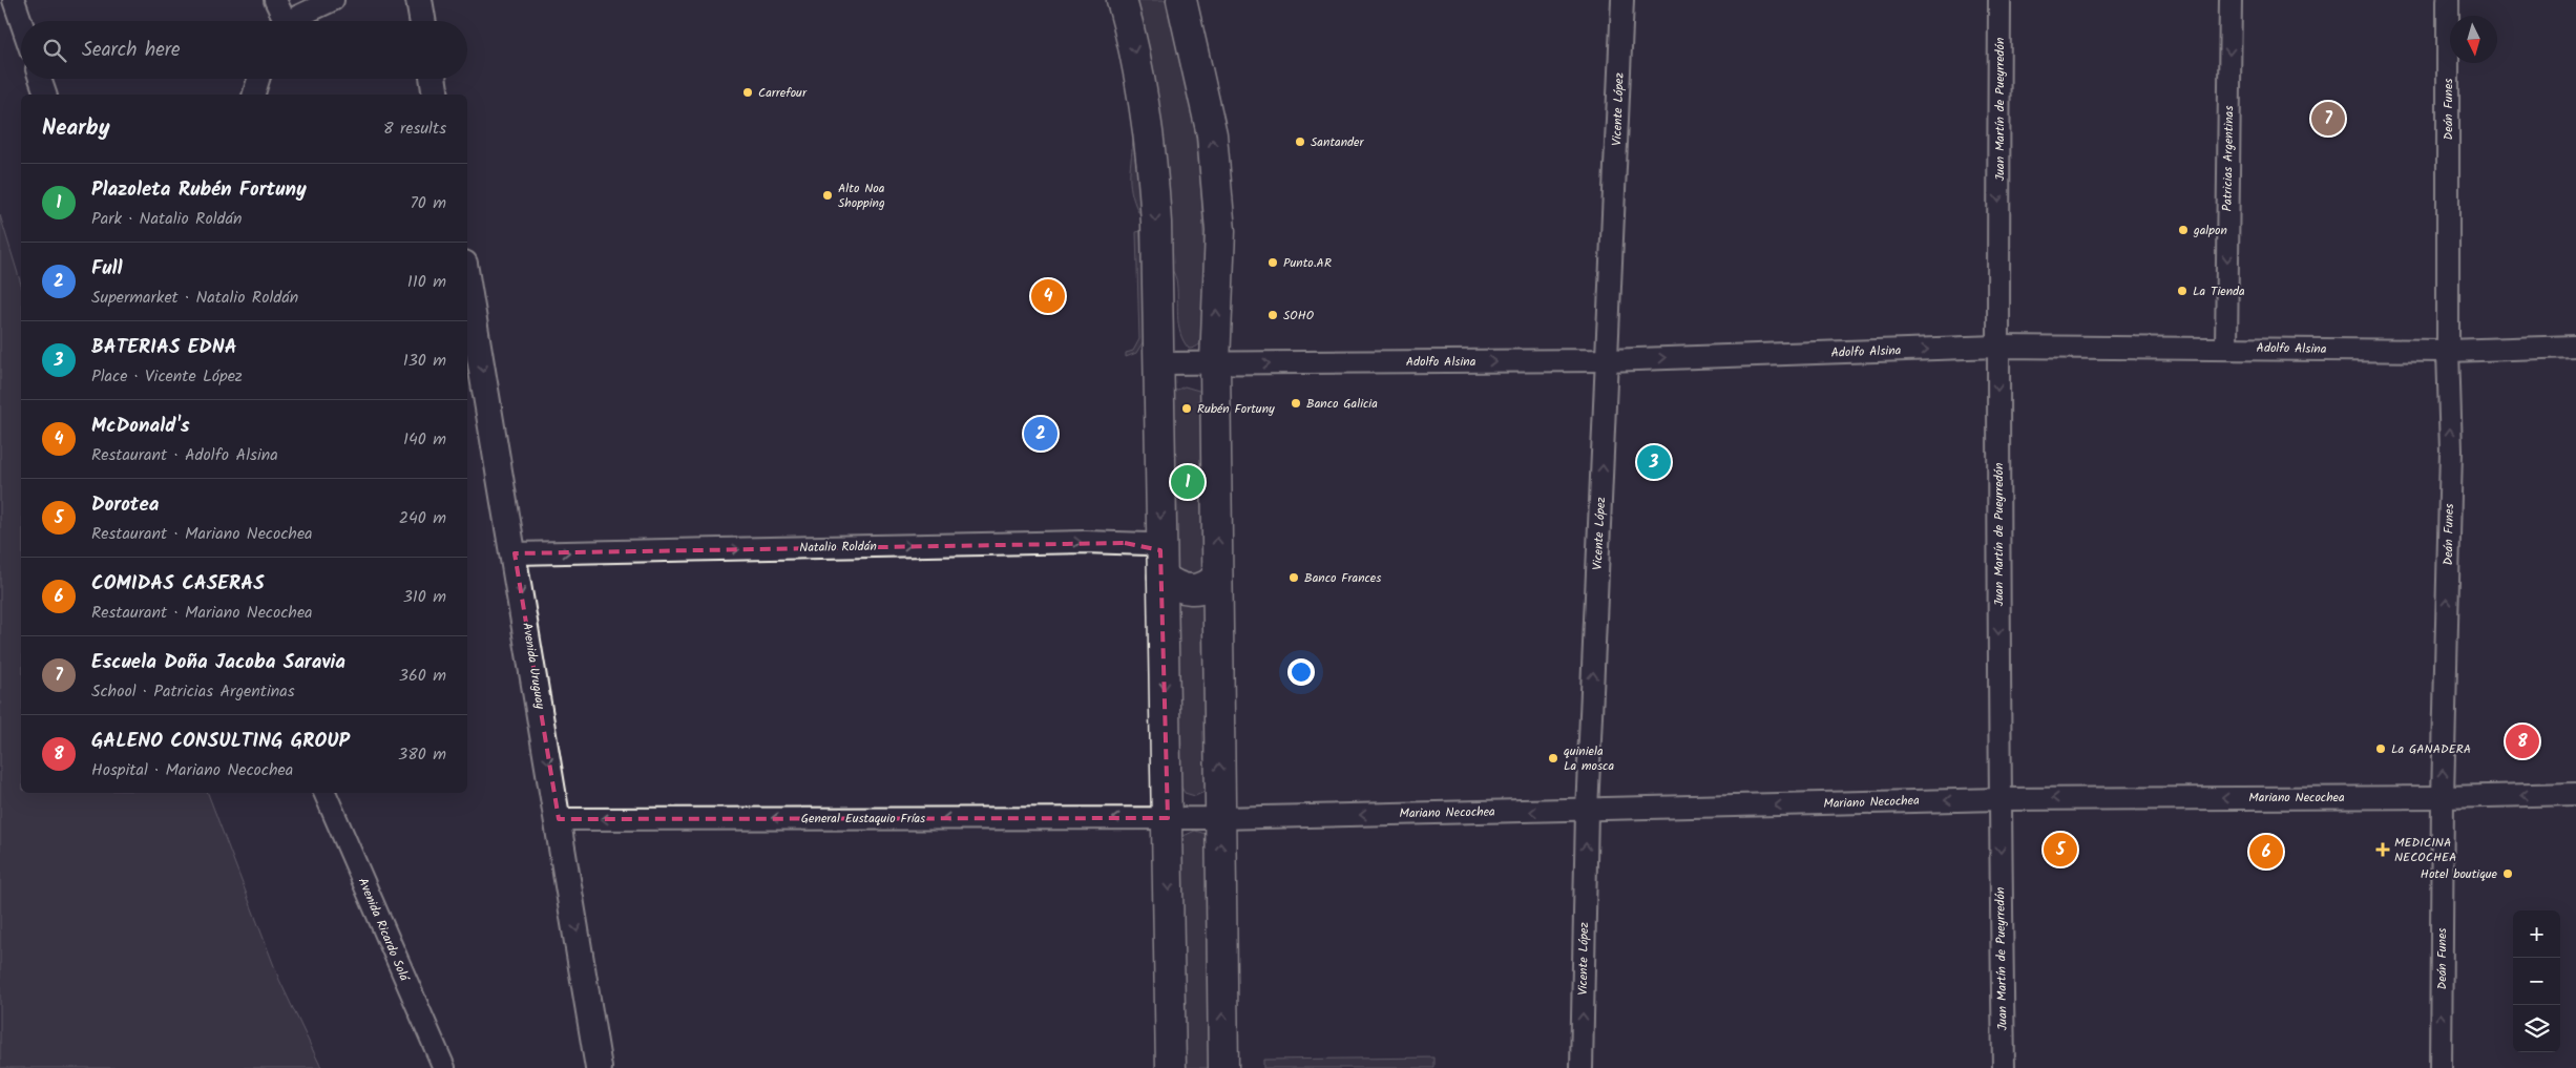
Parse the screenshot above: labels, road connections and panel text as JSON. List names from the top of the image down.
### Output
{
  "streets": {
    "street": [
      "Vicente López",
      "Juan Martín de Pueyrredón",
      "Deán Funes",
      "Patricias Argentinas",
      "Adolfo Alsina",
      "Natalio Roldán",
      "Avenida Uruguay",
      "Mariano Necochea",
      "General Eustaquio Frías",
      "Avenida Ricardo Solá"
    ]
  },
  "crossings": [
    ["Vicente López", "Adolfo Alsina"],
    ["Vicente López", "Mariano Necochea"],
    ["Juan Martín de Pueyrredón", "Adolfo Alsina"],
    ["Juan Martín de Pueyrredón", "Mariano Necochea"],
    ["Deán Funes", "Adolfo Alsina"],
    ["Deán Funes", "Mariano Necochea"],
    ["Patricias Argentinas", "Adolfo Alsina"],
    ["Natalio Roldán", "Avenida Uruguay"],
    ["Avenida Uruguay", "General Eustaquio Frías"],
    ["Mariano Necochea", "General Eustaquio Frías"]
  ],
  "one_way": [
    "Vicente López",
    "Juan Martín de Pueyrredón",
    "Deán Funes",
    "Patricias Argentinas",
    "Adolfo Alsina",
    "Natalio Roldán",
    "Avenida Uruguay",
    "Mariano Necochea",
    "General Eustaquio Frías"
  ],
  "places": {
    "other": [
      "Carrefour",
      "Santander",
      "Alto Noa Shopping",
      "galpon",
      "Punto.AR",
      "La Tienda",
      "SOHO",
      "Banco Galicia",
      "Rubén Fortuny",
      "Banco Frances",
      "La GANADERA",
      "quiniela La mosca",
      "Hotel boutique"
    ],
    "health": ["MEDICINA NECOCHEA"]
  },
  "north": "bottom",
  "page": {
    "search": "Search here",
    "heading": ["Nearby", "8 results"],
    "pins": [
      "7",
      "4",
      "2",
      "3",
      "1",
      "8",
      "5",
      "6"
    ],
    "list": [
      {
        "mark": "1",
        "name": "Plazoleta Rubén Fortuny",
        "note": "Park · Natalio Roldán",
        "value": "70 m"
      },
      {
        "mark": "2",
        "name": "Full",
        "note": "Supermarket · Natalio Roldán",
        "value": "110 m"
      },
      {
        "mark": "3",
        "name": "BATERIAS EDNA",
        "note": "Place · Vicente López",
        "value": "130 m"
      },
      {
        "mark": "4",
        "name": "McDonald's",
        "note": "Restaurant · Adolfo Alsina",
        "value": "140 m"
      },
      {
        "mark": "5",
        "name": "Dorotea",
        "note": "Restaurant · Mariano Necochea",
        "value": "240 m"
      },
      {
        "mark": "6",
        "name": "COMIDAS CASERAS",
        "note": "Restaurant · Mariano Necochea",
        "value": "310 m"
      },
      {
        "mark": "7",
        "name": "Escuela Doña Jacoba Saravia",
        "note": "School · Patricias Argentinas",
        "value": "360 m"
      },
      {
        "mark": "8",
        "name": "GALENO CONSULTING GROUP",
        "note": "Hospital · Mariano Necochea",
        "value": "380 m"
      }
    ],
    "map_buttons": ["+", "−"]
  }
}
